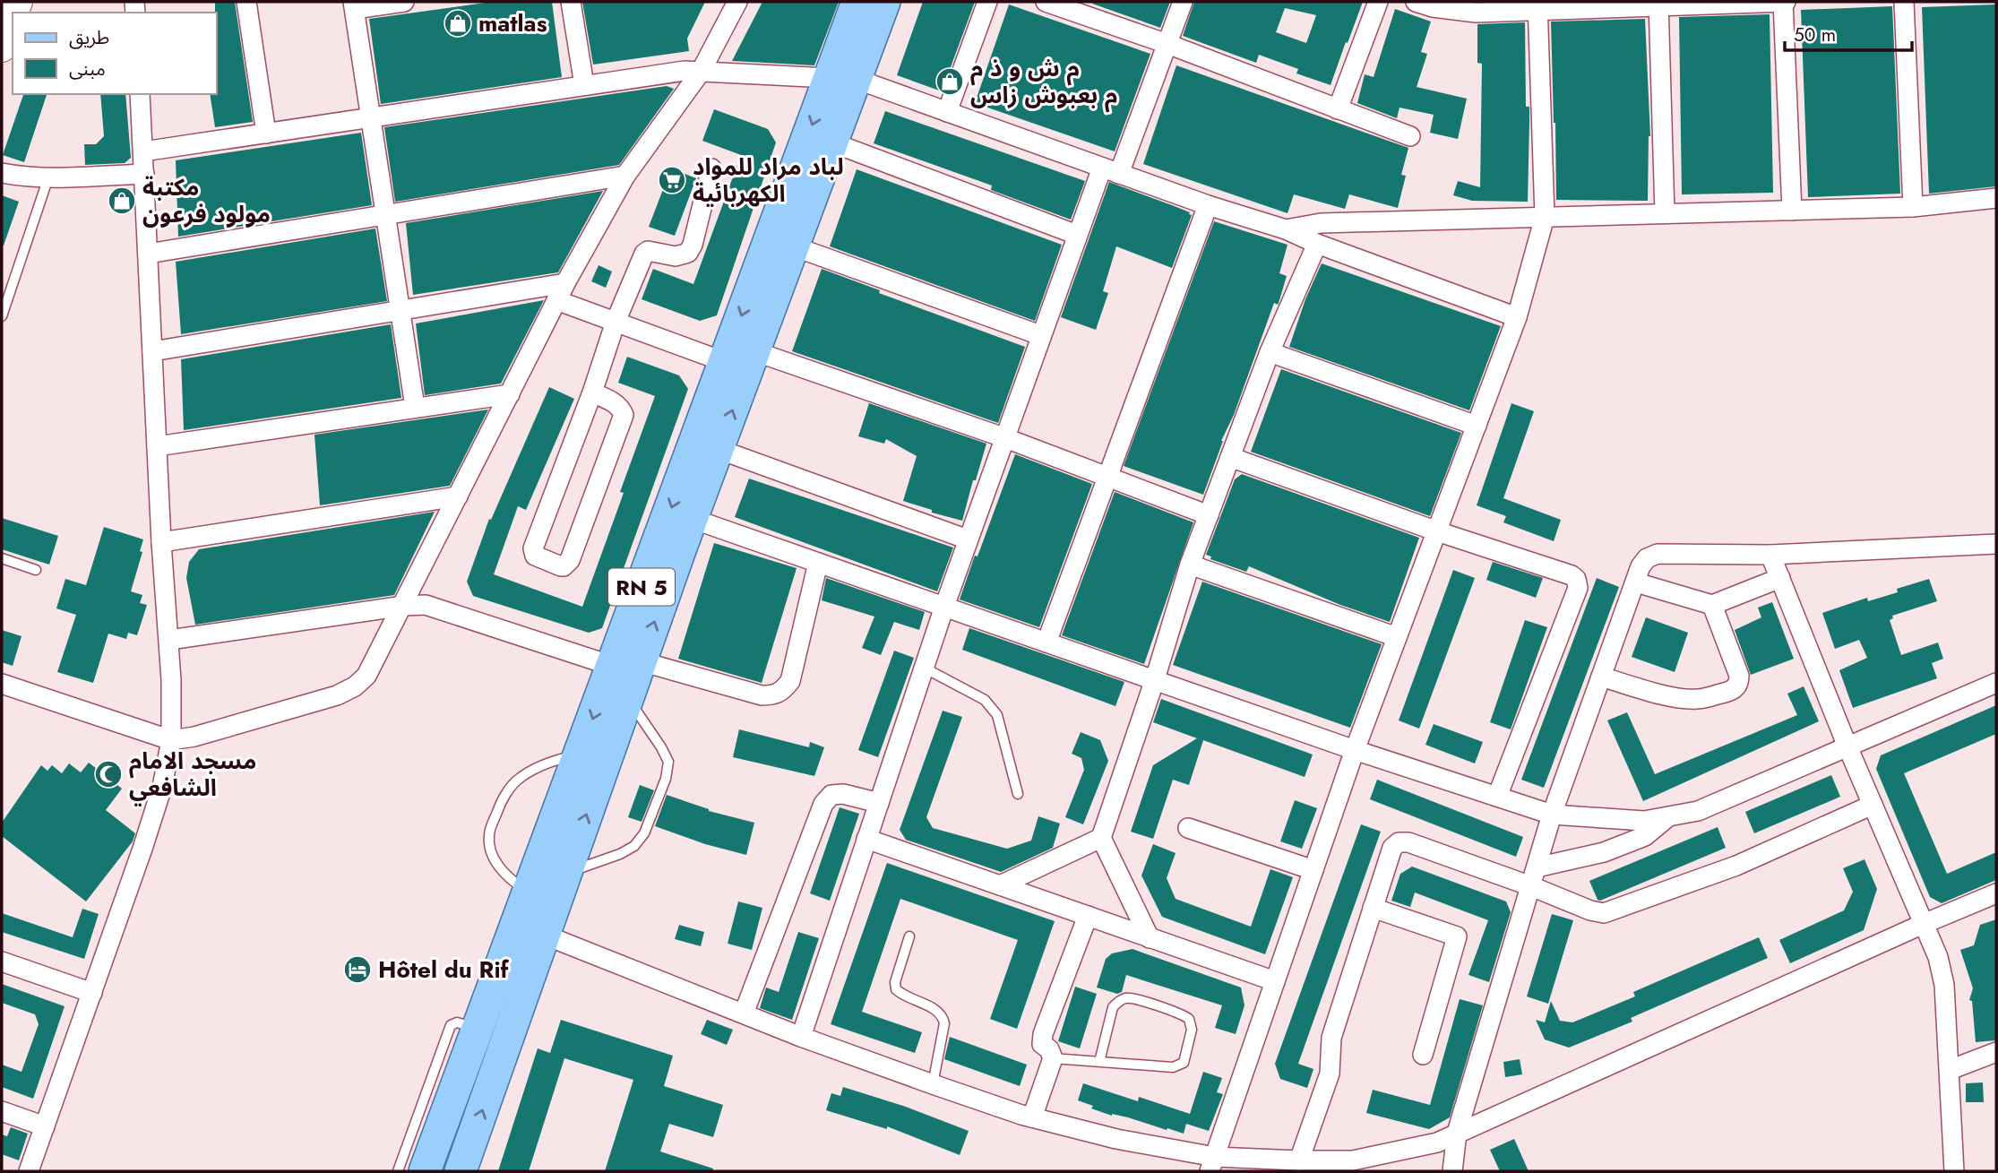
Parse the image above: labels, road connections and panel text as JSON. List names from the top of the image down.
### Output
{
  "streets": {
    "main road": ["RN 5"]
  },
  "places": {
    "shop": ["matlas", "م ش و ذ م م بعبوش زاس", "مكتبة مولود فرعون"],
    "supermarket": ["لباد مراد للمواد الكهربائية"],
    "mosque": ["مسجد الامام الشافعي"],
    "hotel": ["Hôtel du Rif"]
  },
  "legend": ["طريق", "مبنى"],
  "scale_bar": "50 m"
}
